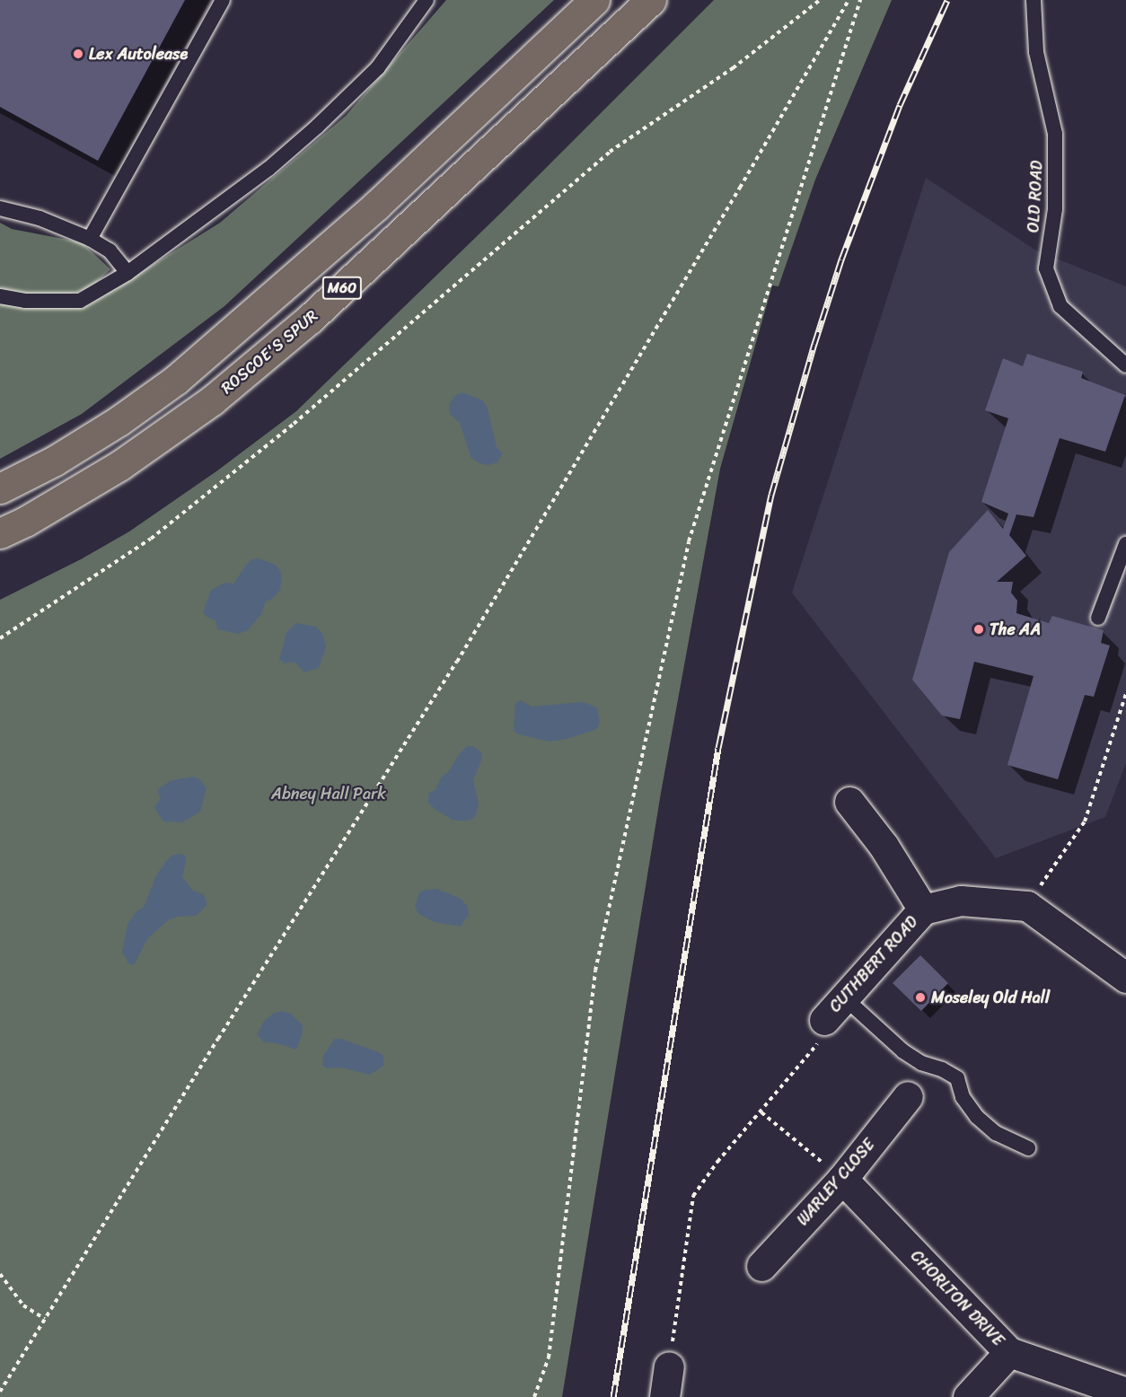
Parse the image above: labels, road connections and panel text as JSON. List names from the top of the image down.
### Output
{
  "streets": {
    "highway": ["M60", "ROSCOE'S SPUR"],
    "street": ["CUTHBERT ROAD", "WARLEY CLOSE", "CHORLTON DRIVE"],
    "lane": ["OLD ROAD"]
  },
  "crossings": [
    ["WARLEY CLOSE", "CHORLTON DRIVE"]
  ],
  "parks": ["Abney Hall Park"],
  "places": ["Lex Autolease", "The AA", "Moseley Old Hall"]
}
